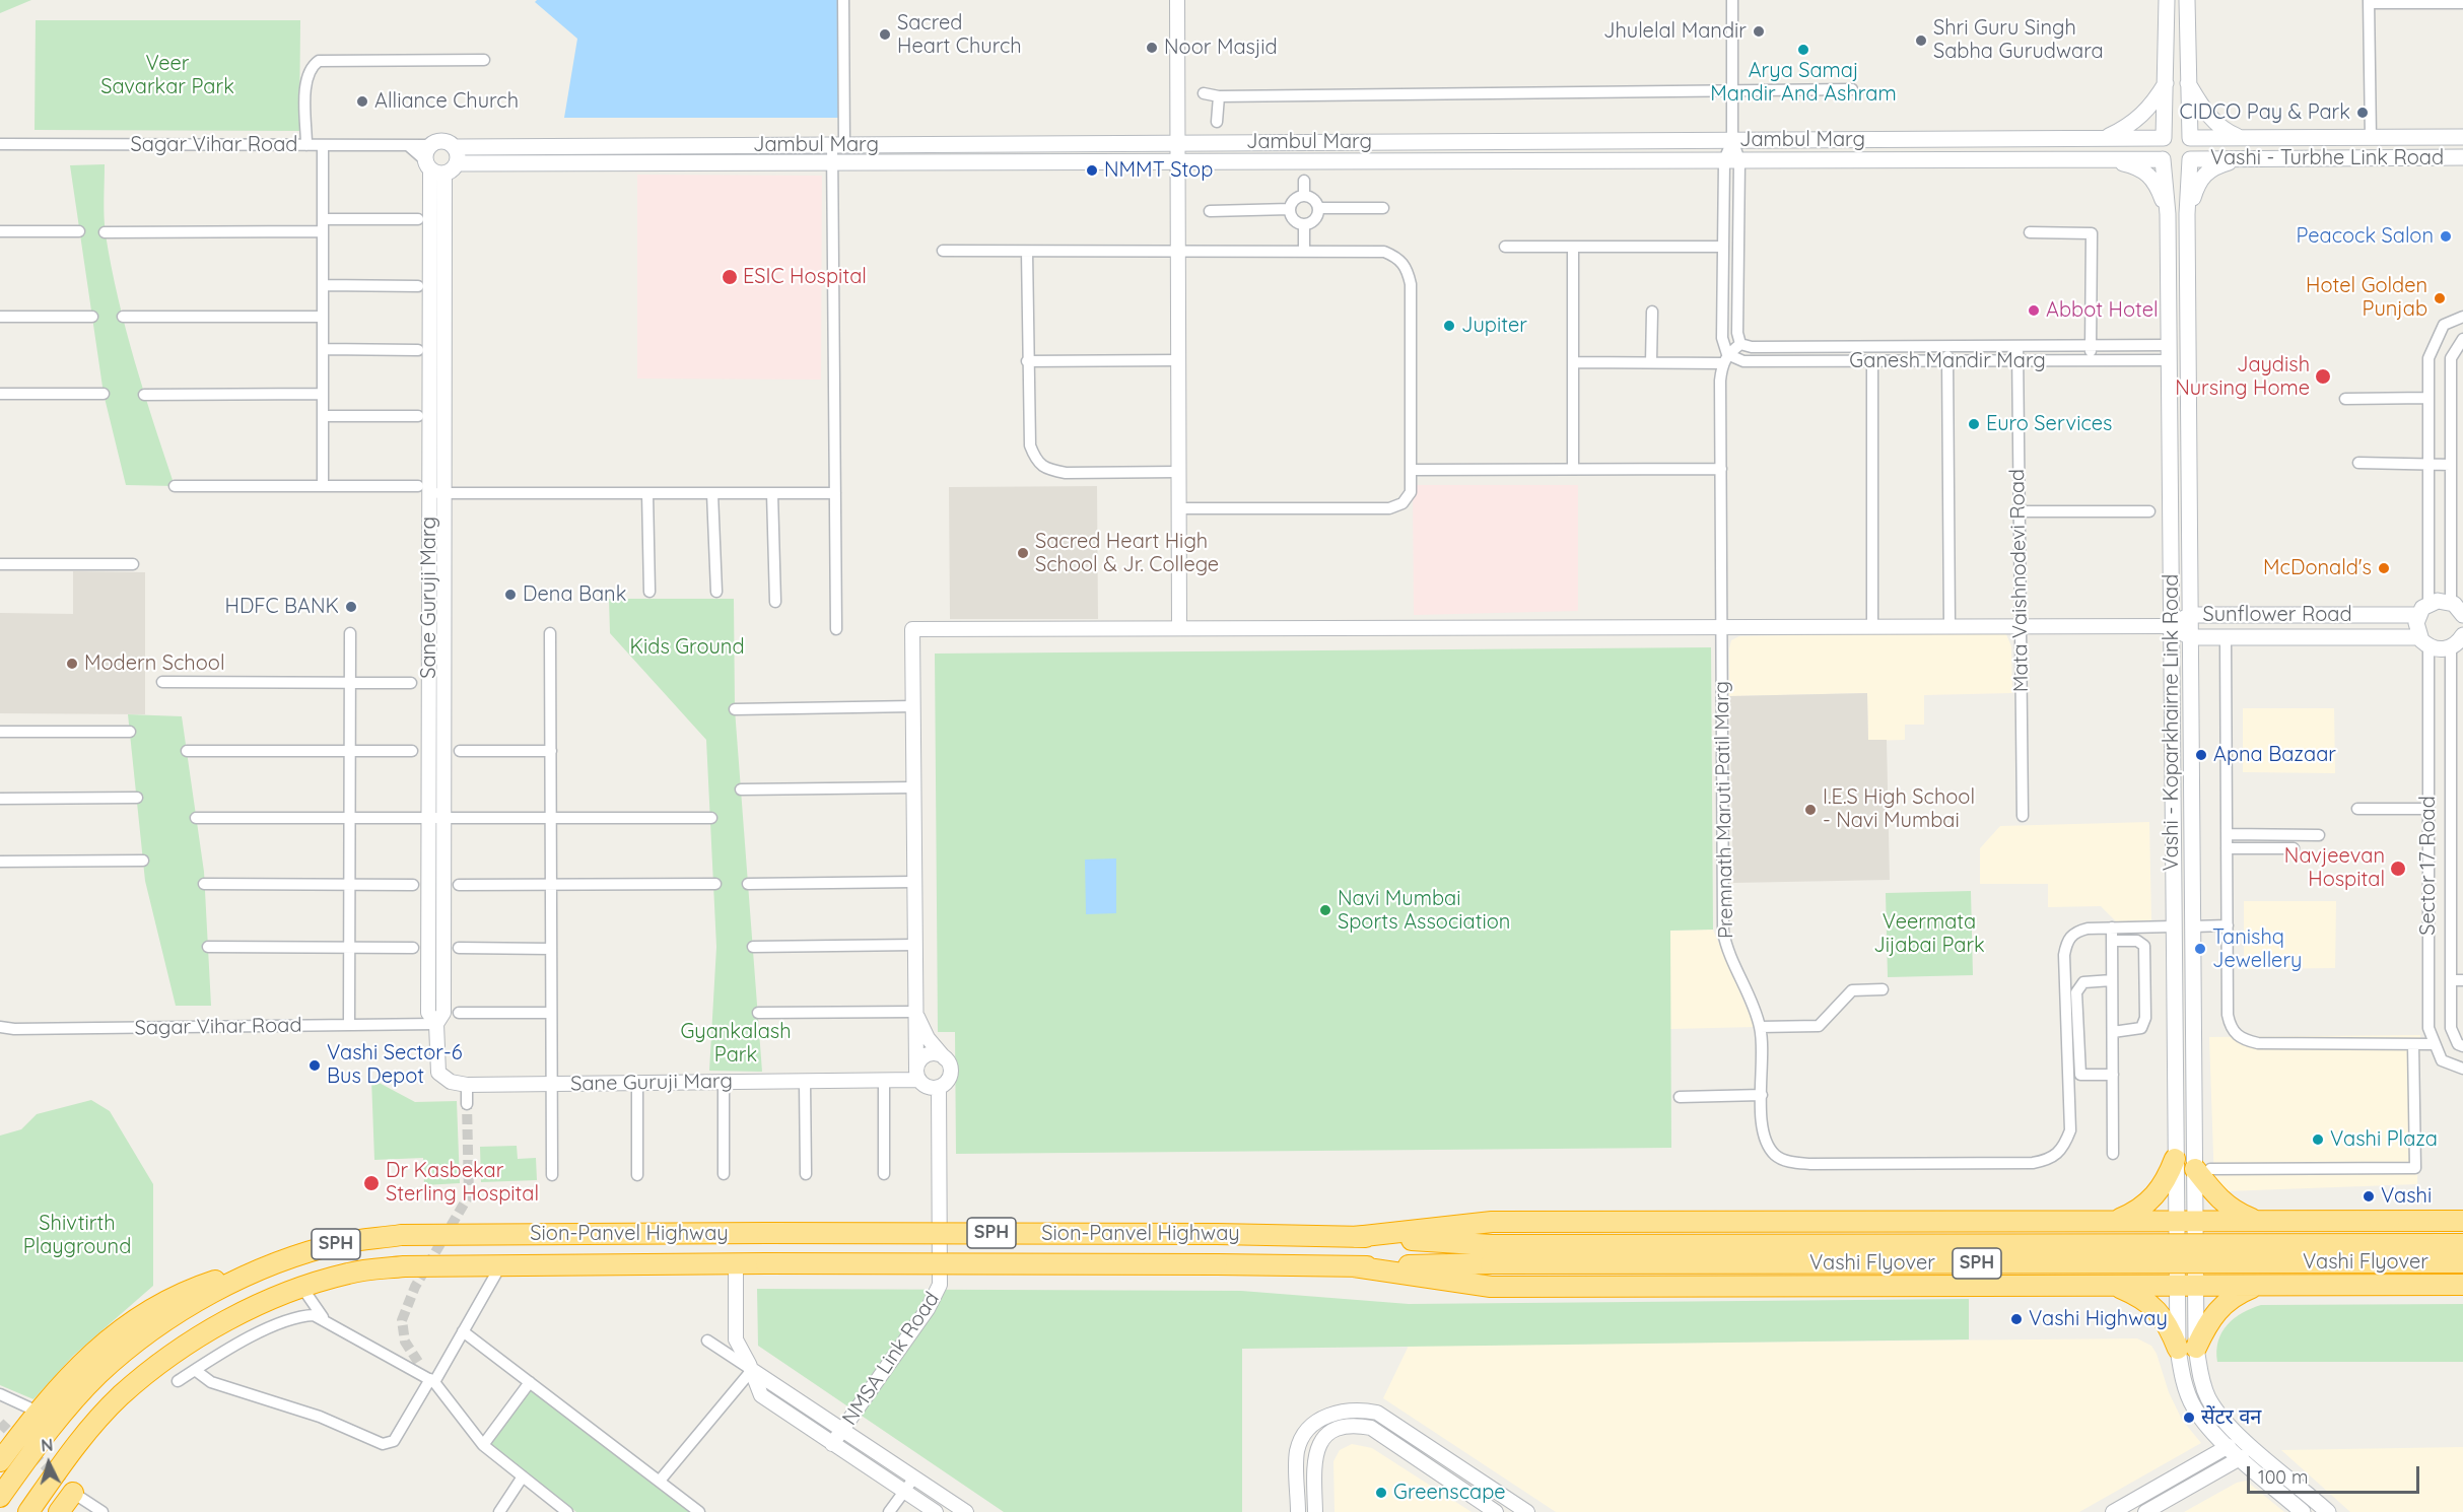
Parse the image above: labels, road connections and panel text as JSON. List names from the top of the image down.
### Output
{
  "streets": {
    "highway": ["SPH", "Sion-Panvel Highway", "Vashi Flyover"],
    "main road": [
      "Jambul Marg",
      "Vashi - Turbhe Link Road",
      "Sunflower Road",
      "Vashi - Koparkhairne Link Road"
    ],
    "street": [
      "Sagar Vihar Road",
      "Ganesh Mandir Marg",
      "Mata Vaishnodevi Road",
      "Sane Guruji Marg",
      "Premnath Maruti Patil Marg",
      "Sector 17 Road",
      "NMSA Link Road"
    ]
  },
  "crossings": [
    ["Jambul Marg", "Sagar Vihar Road"],
    ["Jambul Marg", "Vashi - Turbhe Link Road"],
    ["Jambul Marg", "Sane Guruji Marg"],
    ["Jambul Marg", "Vashi - Koparkhairne Link Road"],
    ["Jambul Marg", "Premnath Maruti Patil Marg"],
    ["Sagar Vihar Road", "Sane Guruji Marg"],
    ["Vashi - Turbhe Link Road", "Vashi - Koparkhairne Link Road"],
    ["Ganesh Mandir Marg", "Mata Vaishnodevi Road"],
    ["Ganesh Mandir Marg", "Vashi - Koparkhairne Link Road"],
    ["Ganesh Mandir Marg", "Premnath Maruti Patil Marg"],
    ["Sane Guruji Marg", "NMSA Link Road"],
    ["Sunflower Road", "Vashi - Koparkhairne Link Road"],
    ["Sunflower Road", "Sector 17 Road"],
    ["Vashi - Koparkhairne Link Road", "Premnath Maruti Patil Marg"],
    ["Sion-Panvel Highway", "Vashi Flyover"]
  ],
  "parks": [
    "Veer Savarkar Park",
    "Kids Ground",
    "Veermata Jijabai Park",
    "Gyankalash Park",
    "Shivtirth Playground"
  ],
  "places": [
    "Jhulelal Mandir",
    "Sacred Heart Church",
    "Shri Guru Singh Sabha Gurudwara",
    "Noor Masjid",
    "Arya Samaj Mandir And Ashram",
    "Alliance Church",
    "CIDCO Pay & Park",
    "NMMT Stop",
    "Peacock Salon",
    "ESIC Hospital",
    "Hotel Golden Punjab",
    "Abbot Hotel",
    "Jupiter",
    "Jaydish Nursing Home",
    "Euro Services",
    "Sacred Heart High School & Jr. College",
    "McDonald's",
    "Dena Bank",
    "HDFC BANK",
    "Modern School",
    "Apna Bazaar",
    "I.E.S High School - Navi Mumbai",
    "Navjeevan Hospital",
    "Navi Mumbai Sports Association",
    "Tanishq Jewellery",
    "Vashi Sector-6 Bus Depot",
    "Vashi Plaza",
    "Dr Kasbekar Sterling Hospital",
    "Vashi",
    "Vashi Highway",
    "सेंटर वन",
    "Greenscape"
  ],
  "scale_bar": "100 m",
  "north": "top"
}
